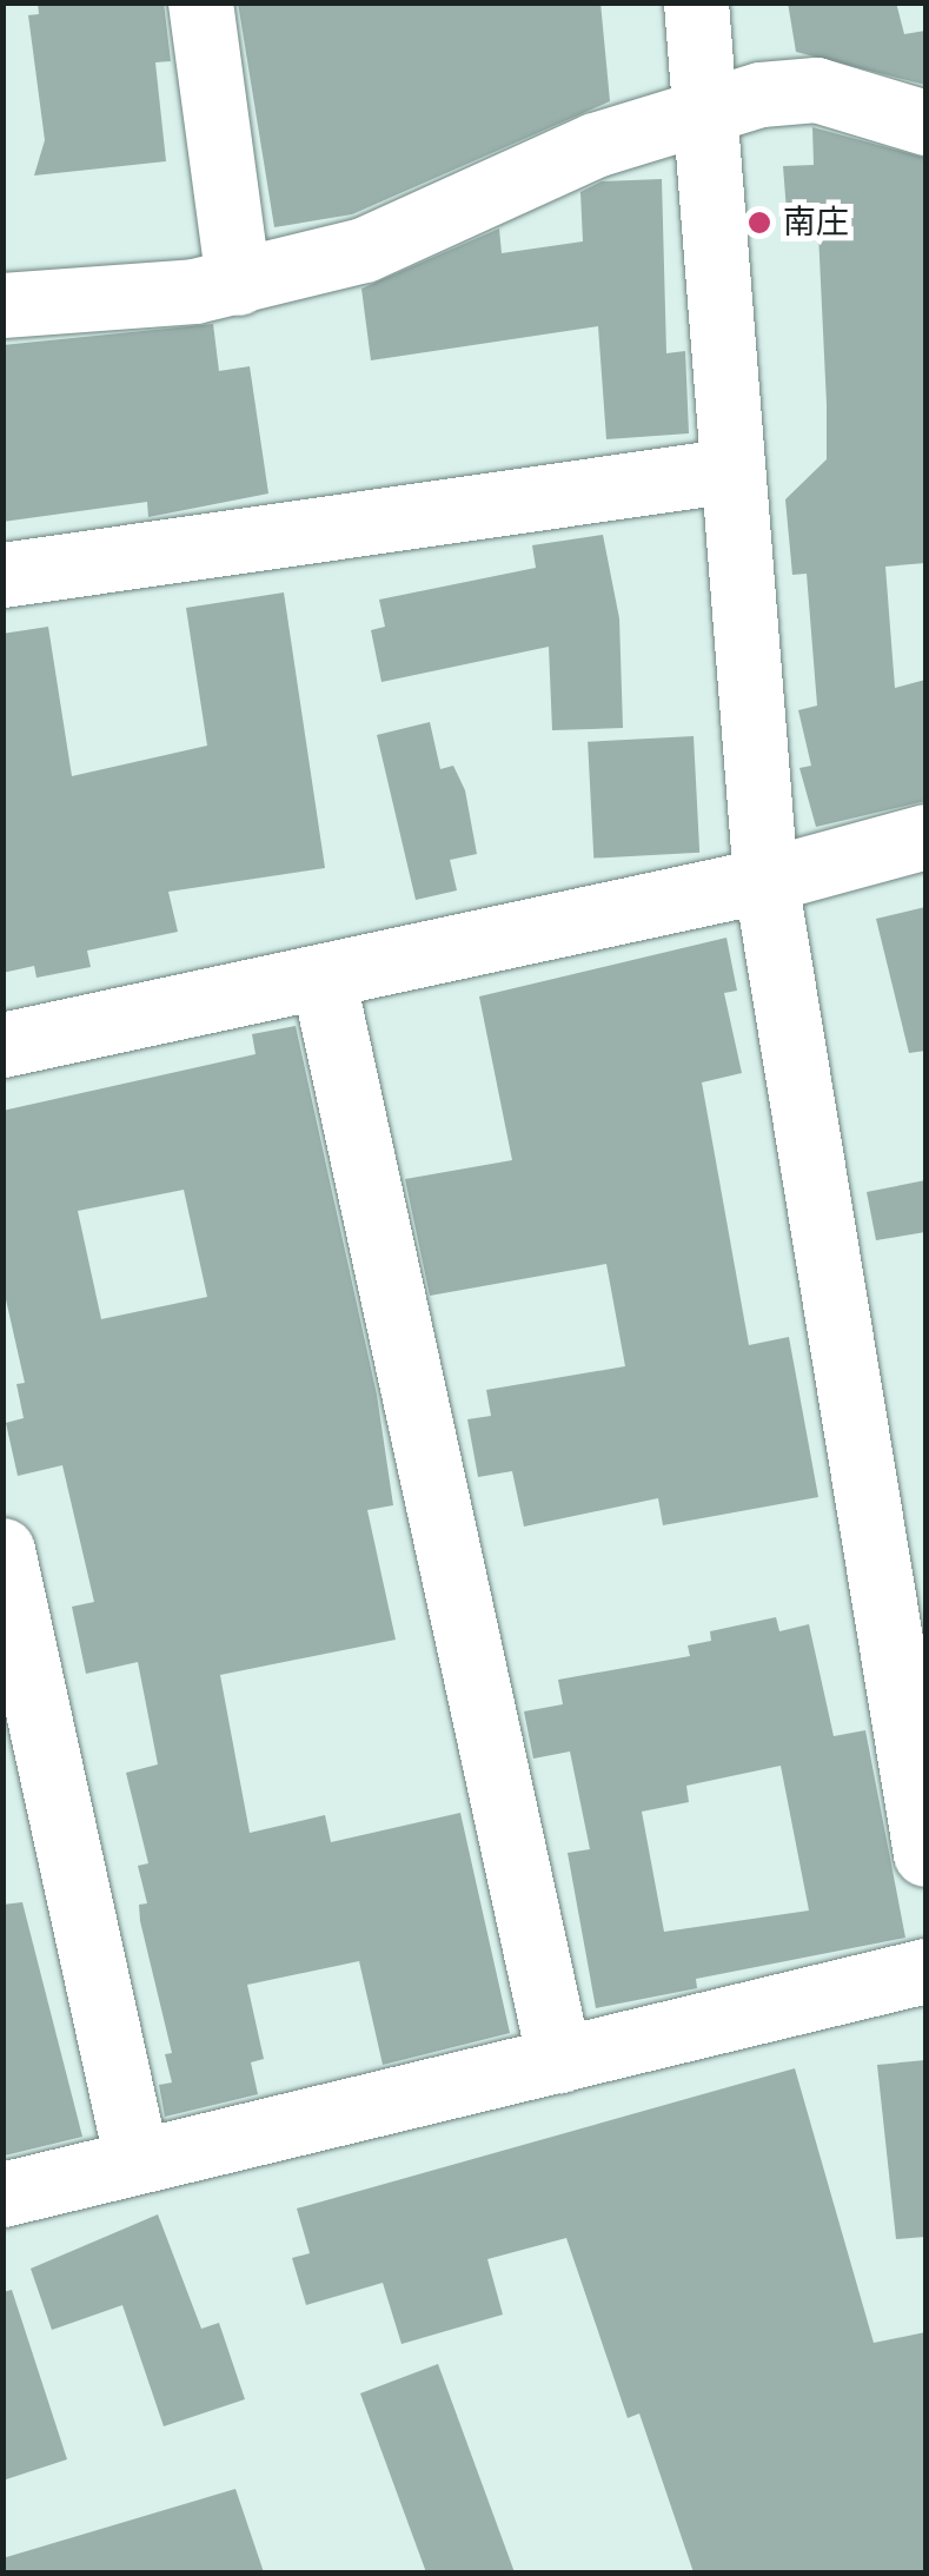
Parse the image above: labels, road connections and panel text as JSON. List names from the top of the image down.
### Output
{
  "places": ["南庄"]
}
